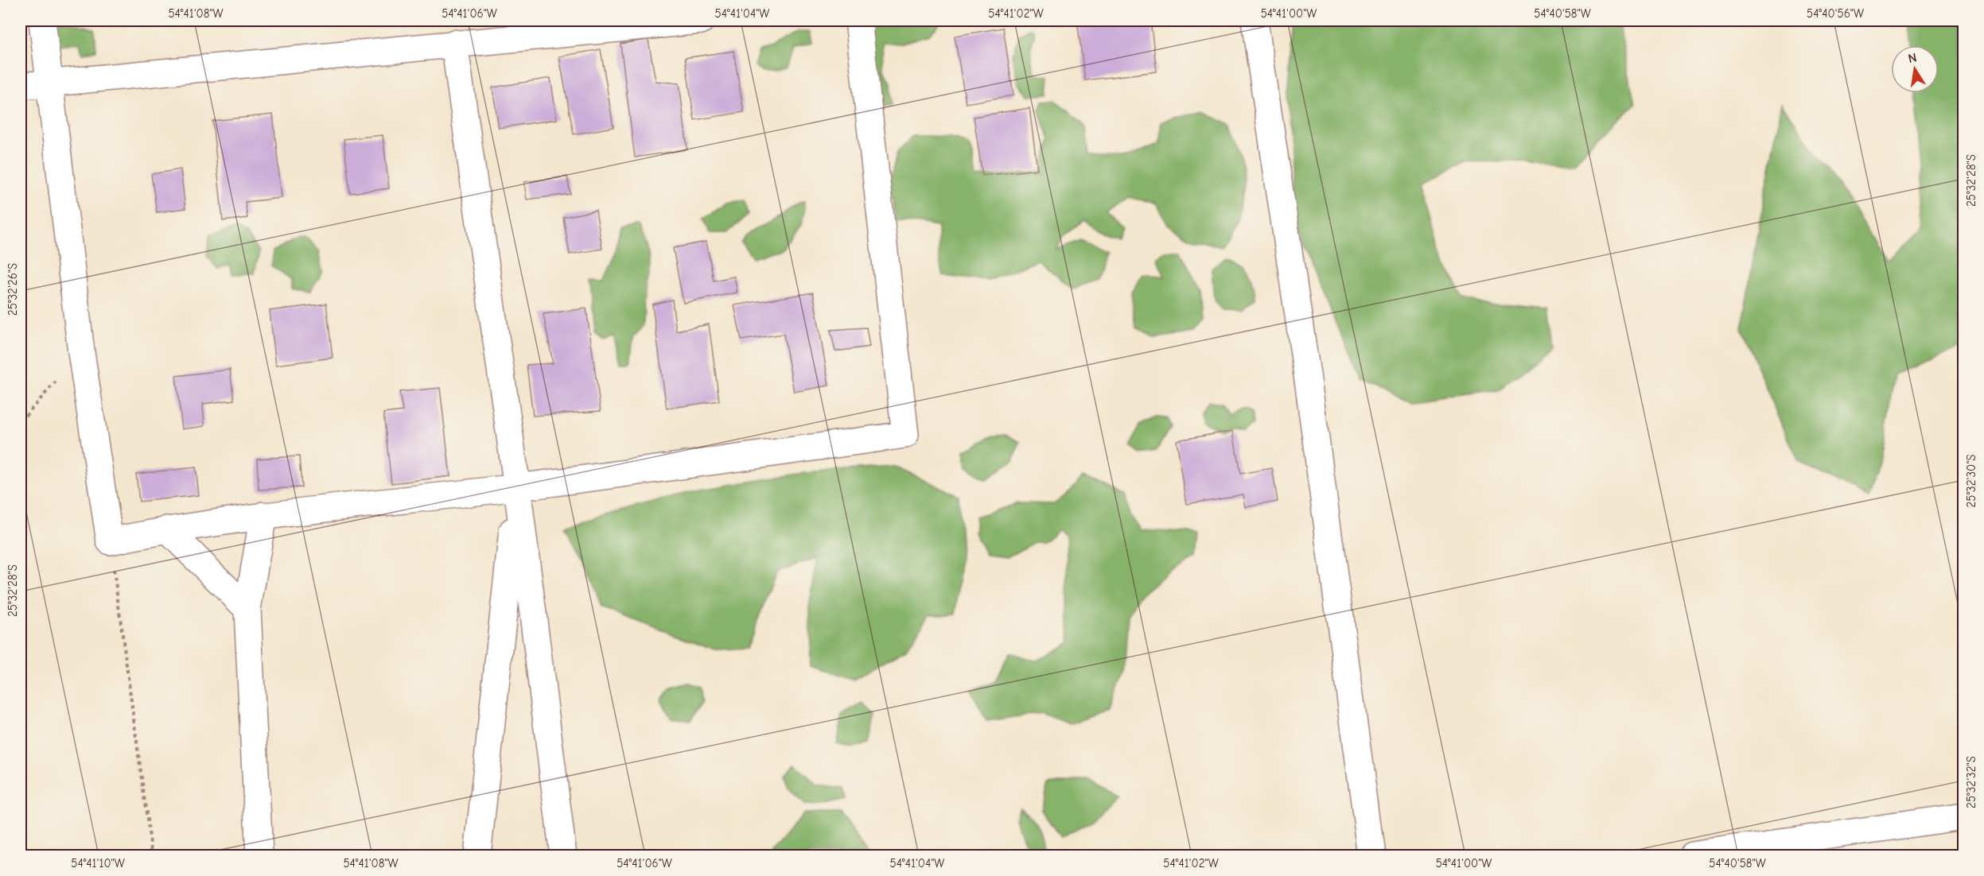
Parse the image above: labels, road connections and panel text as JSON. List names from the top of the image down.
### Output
{
  "north": "top",
  "coordinates": [
    "54°41'08\"W",
    "54°41'06\"W",
    "54°41'04\"W",
    "54°41'02\"W",
    "54°41'00\"W",
    "54°40'58\"W",
    "54°40'56\"W",
    "25°32'28\"S",
    "25°32'26\"S",
    "25°32'30\"S",
    "25°32'32\"S",
    "54°41'10\"W"
  ]
}
